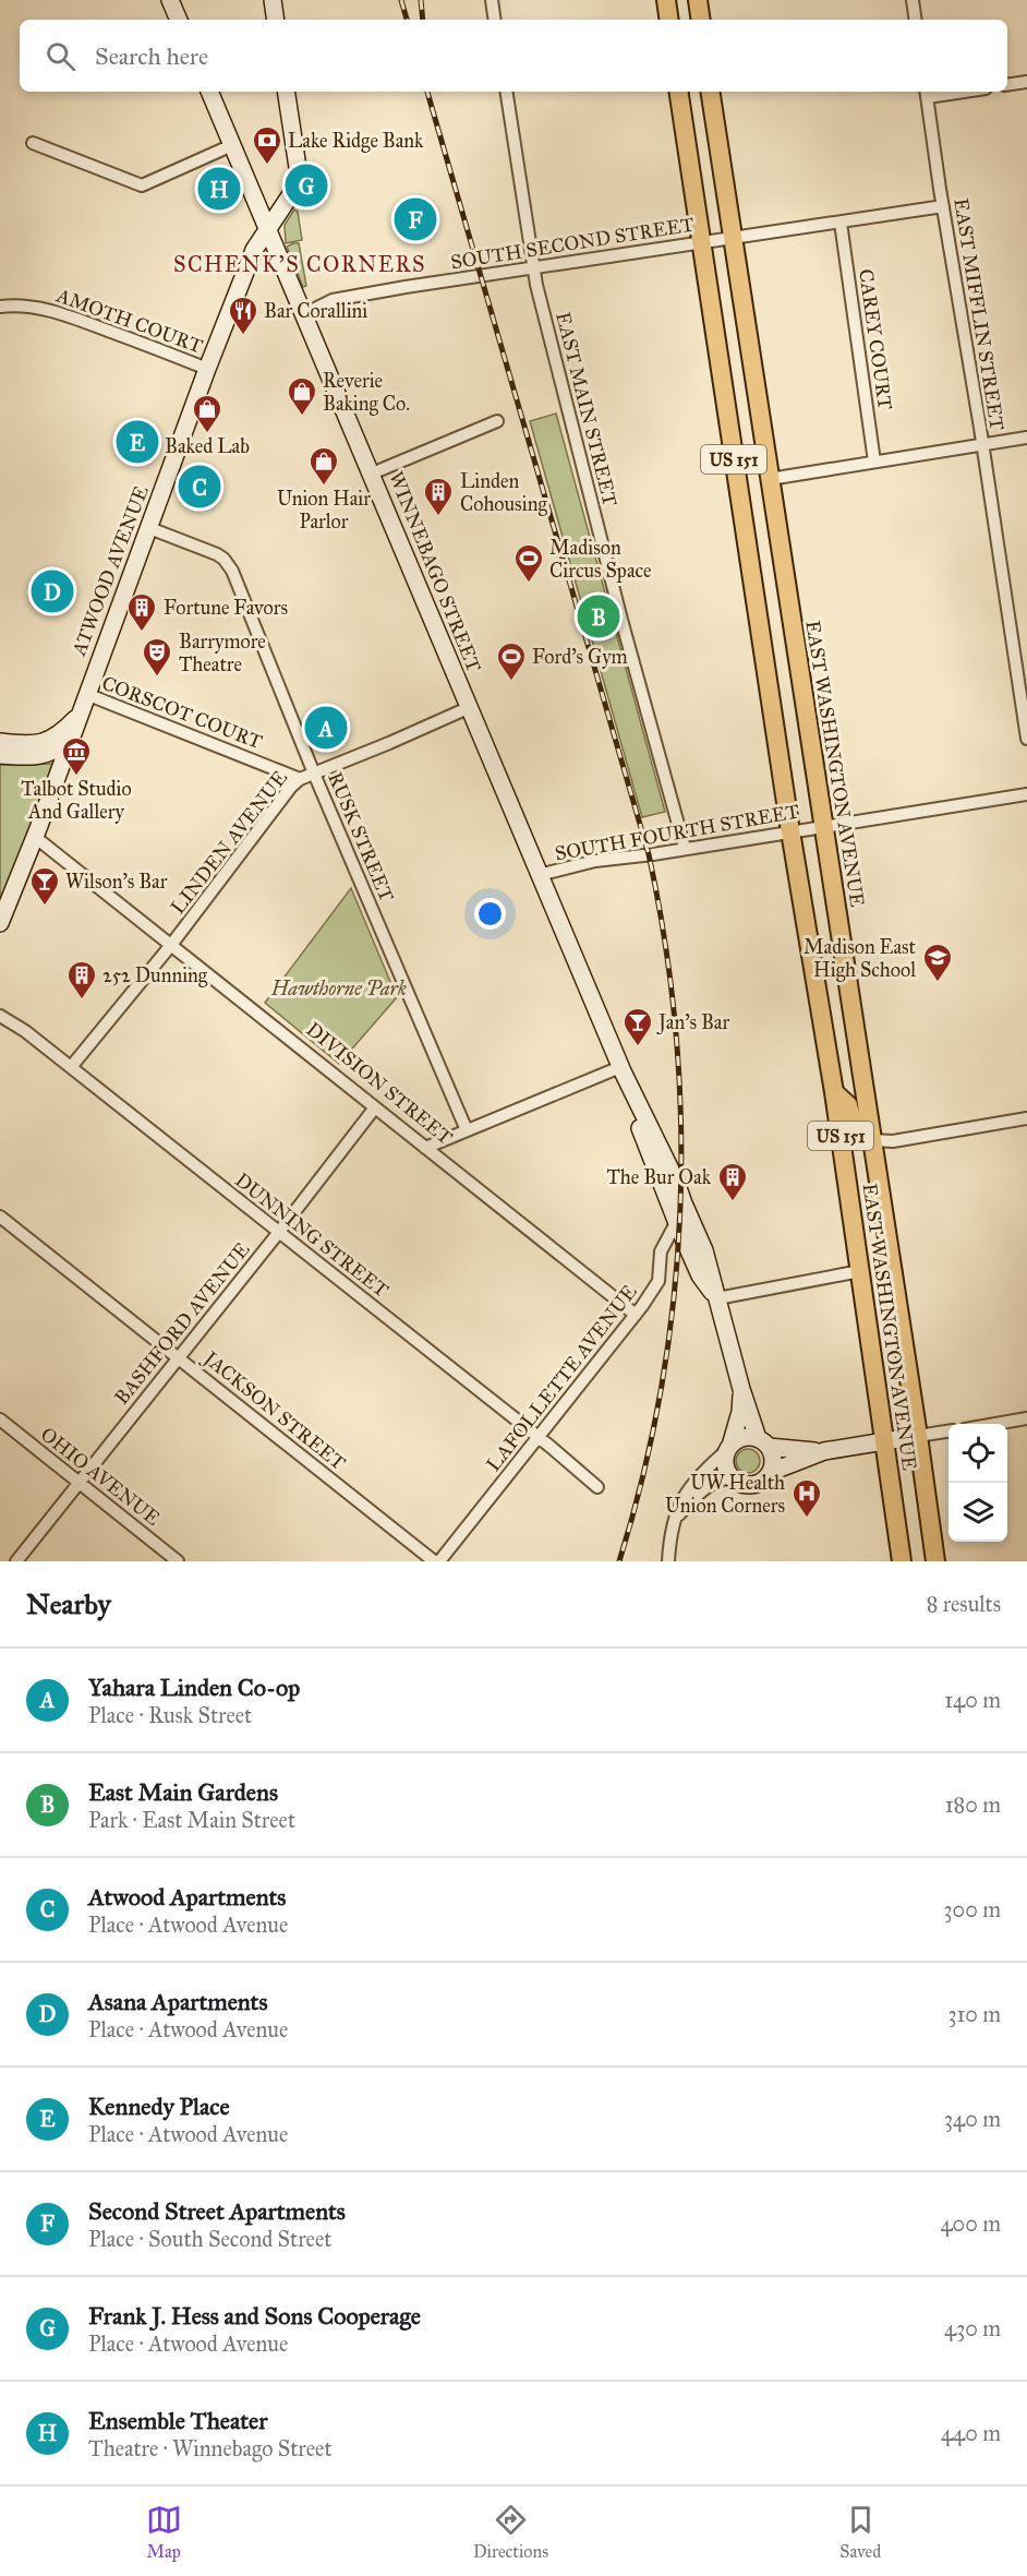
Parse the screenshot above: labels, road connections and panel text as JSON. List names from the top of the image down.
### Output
{
  "streets": {
    "main road": ["US 151", "EAST WASHINGTON AVENUE"],
    "street": [
      "SOUTH SECOND STREET",
      "EAST MIFFLIN STREET",
      "AMOTH COURT",
      "CAREY COURT",
      "EAST MAIN STREET",
      "ATWOOD AVENUE",
      "WINNEBAGO STREET",
      "CORSCOT COURT",
      "SOUTH FOURTH STREET",
      "RUSK STREET",
      "LINDEN AVENUE",
      "DIVISION STREET",
      "DUNNING STREET",
      "BASHFORD AVENUE",
      "LAFOLLETTE AVENUE",
      "JACKSON STREET",
      "OHIO AVENUE"
    ]
  },
  "crossings": [
    ["SOUTH SECOND STREET", "EAST MIFFLIN STREET"],
    ["SOUTH SECOND STREET", "CAREY COURT"],
    ["SOUTH SECOND STREET", "EAST MAIN STREET"],
    ["SOUTH SECOND STREET", "WINNEBAGO STREET"],
    ["SOUTH SECOND STREET", "EAST WASHINGTON AVENUE"],
    ["AMOTH COURT", "ATWOOD AVENUE"],
    ["EAST MAIN STREET", "SOUTH FOURTH STREET"],
    ["ATWOOD AVENUE", "WINNEBAGO STREET"],
    ["ATWOOD AVENUE", "CORSCOT COURT"],
    ["ATWOOD AVENUE", "RUSK STREET"],
    ["ATWOOD AVENUE", "DIVISION STREET"],
    ["WINNEBAGO STREET", "SOUTH FOURTH STREET"],
    ["WINNEBAGO STREET", "LINDEN AVENUE"],
    ["WINNEBAGO STREET", "LAFOLLETTE AVENUE"],
    ["CORSCOT COURT", "LINDEN AVENUE"],
    ["EAST WASHINGTON AVENUE", "SOUTH FOURTH STREET"],
    ["RUSK STREET", "LINDEN AVENUE"],
    ["LINDEN AVENUE", "DIVISION STREET"],
    ["LINDEN AVENUE", "DUNNING STREET"],
    ["DIVISION STREET", "BASHFORD AVENUE"],
    ["DIVISION STREET", "LAFOLLETTE AVENUE"],
    ["DUNNING STREET", "BASHFORD AVENUE"],
    ["DUNNING STREET", "LAFOLLETTE AVENUE"],
    ["BASHFORD AVENUE", "JACKSON STREET"],
    ["BASHFORD AVENUE", "OHIO AVENUE"]
  ],
  "districts": ["SCHENK'S CORNERS"],
  "parks": ["Hawthorne Park"],
  "places": {
    "bank": ["Lake Ridge Bank"],
    "restaurant": ["Bar Corallini"],
    "shop": ["Reverie Baking Co.", "Baked Lab", "Union Hair Parlor"],
    "building": [
      "Linden Cohousing",
      "Fortune Favors",
      "252 Dunning",
      "The Bur Oak"
    ],
    "sports": ["Madison Circus Space", "Ford's Gym"],
    "theatre": ["Barrymore Theatre"],
    "museum": ["Talbot Studio And Gallery"],
    "bar": ["Wilson's Bar", "Jan's Bar"],
    "school or university": ["Madison East High School"],
    "hospital": ["UW Health Union Corners"]
  },
  "page": {
    "search": "Search here",
    "pins": [
      "G",
      "H",
      "F",
      "E",
      "C",
      "D",
      "B",
      "A"
    ],
    "heading": ["Nearby", "8 results"],
    "list": [
      {
        "mark": "A",
        "name": "Yahara Linden Co-op",
        "note": "Place · Rusk Street",
        "value": "140 m"
      },
      {
        "mark": "B",
        "name": "East Main Gardens",
        "note": "Park · East Main Street",
        "value": "180 m"
      },
      {
        "mark": "C",
        "name": "Atwood Apartments",
        "note": "Place · Atwood Avenue",
        "value": "300 m"
      },
      {
        "mark": "D",
        "name": "Asana Apartments",
        "note": "Place · Atwood Avenue",
        "value": "310 m"
      },
      {
        "mark": "E",
        "name": "Kennedy Place",
        "note": "Place · Atwood Avenue",
        "value": "340 m"
      },
      {
        "mark": "F",
        "name": "Second Street Apartments",
        "note": "Place · South Second Street",
        "value": "400 m"
      },
      {
        "mark": "G",
        "name": "Frank J. Hess and Sons Cooperage",
        "note": "Place · Atwood Avenue",
        "value": "430 m"
      },
      {
        "mark": "H",
        "name": "Ensemble Theater",
        "note": "Theatre · Winnebago Street",
        "value": "440 m"
      }
    ],
    "nav": ["Map", "Directions", "Saved"]
  }
}
